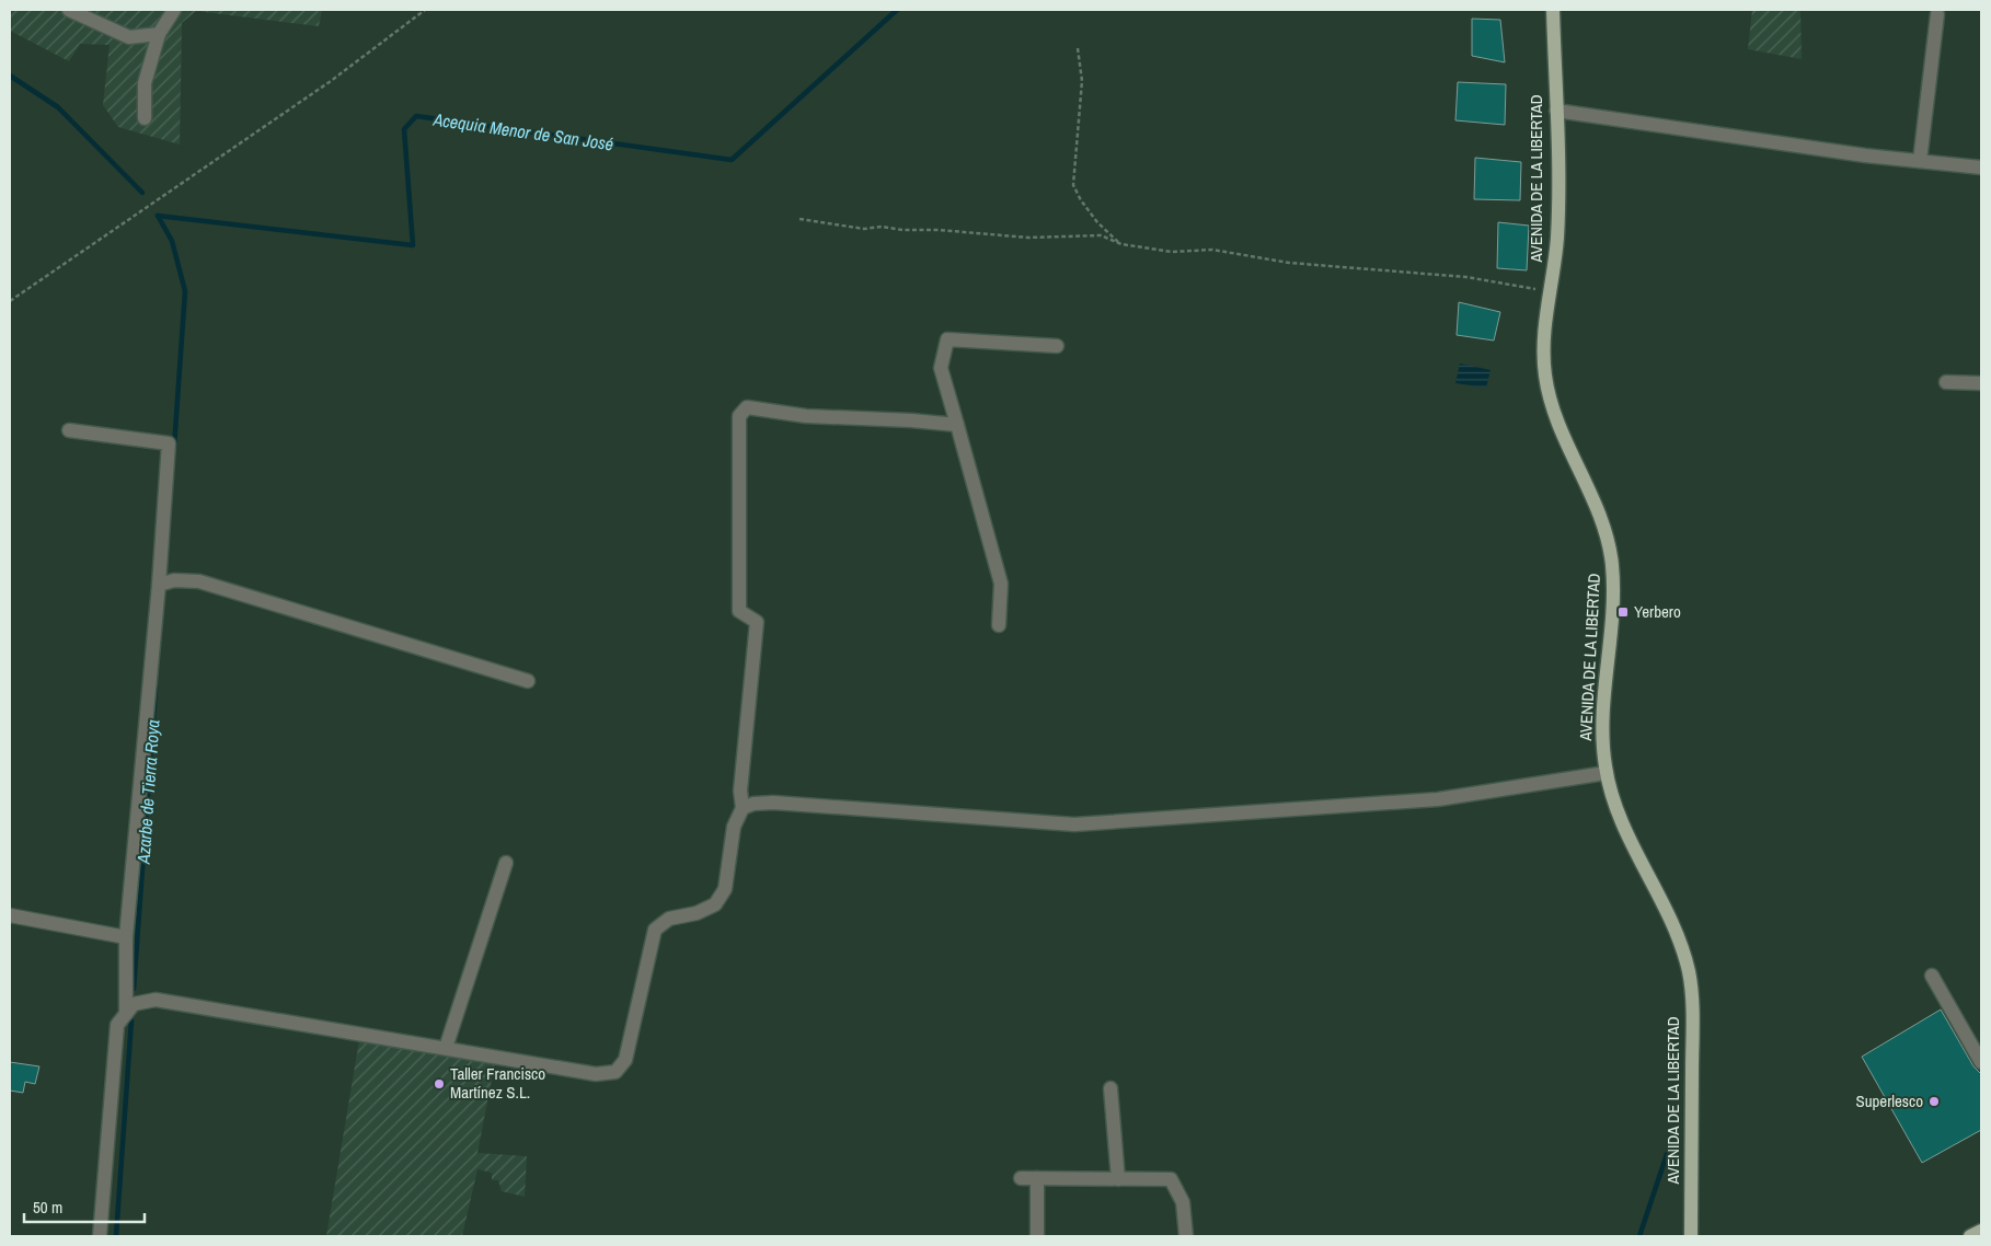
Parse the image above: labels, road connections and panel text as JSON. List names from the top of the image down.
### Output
{
  "streets": {
    "main road": ["AVENIDA DE LA LIBERTAD"]
  },
  "water": ["Acequia Menor de San José", "Azarbe de Tierra Roya"],
  "places": {
    "transit": ["Yerbero"],
    "other": ["Taller Francisco Martínez S.L.", "Superlesco"]
  },
  "scale_bar": "50 m"
}
